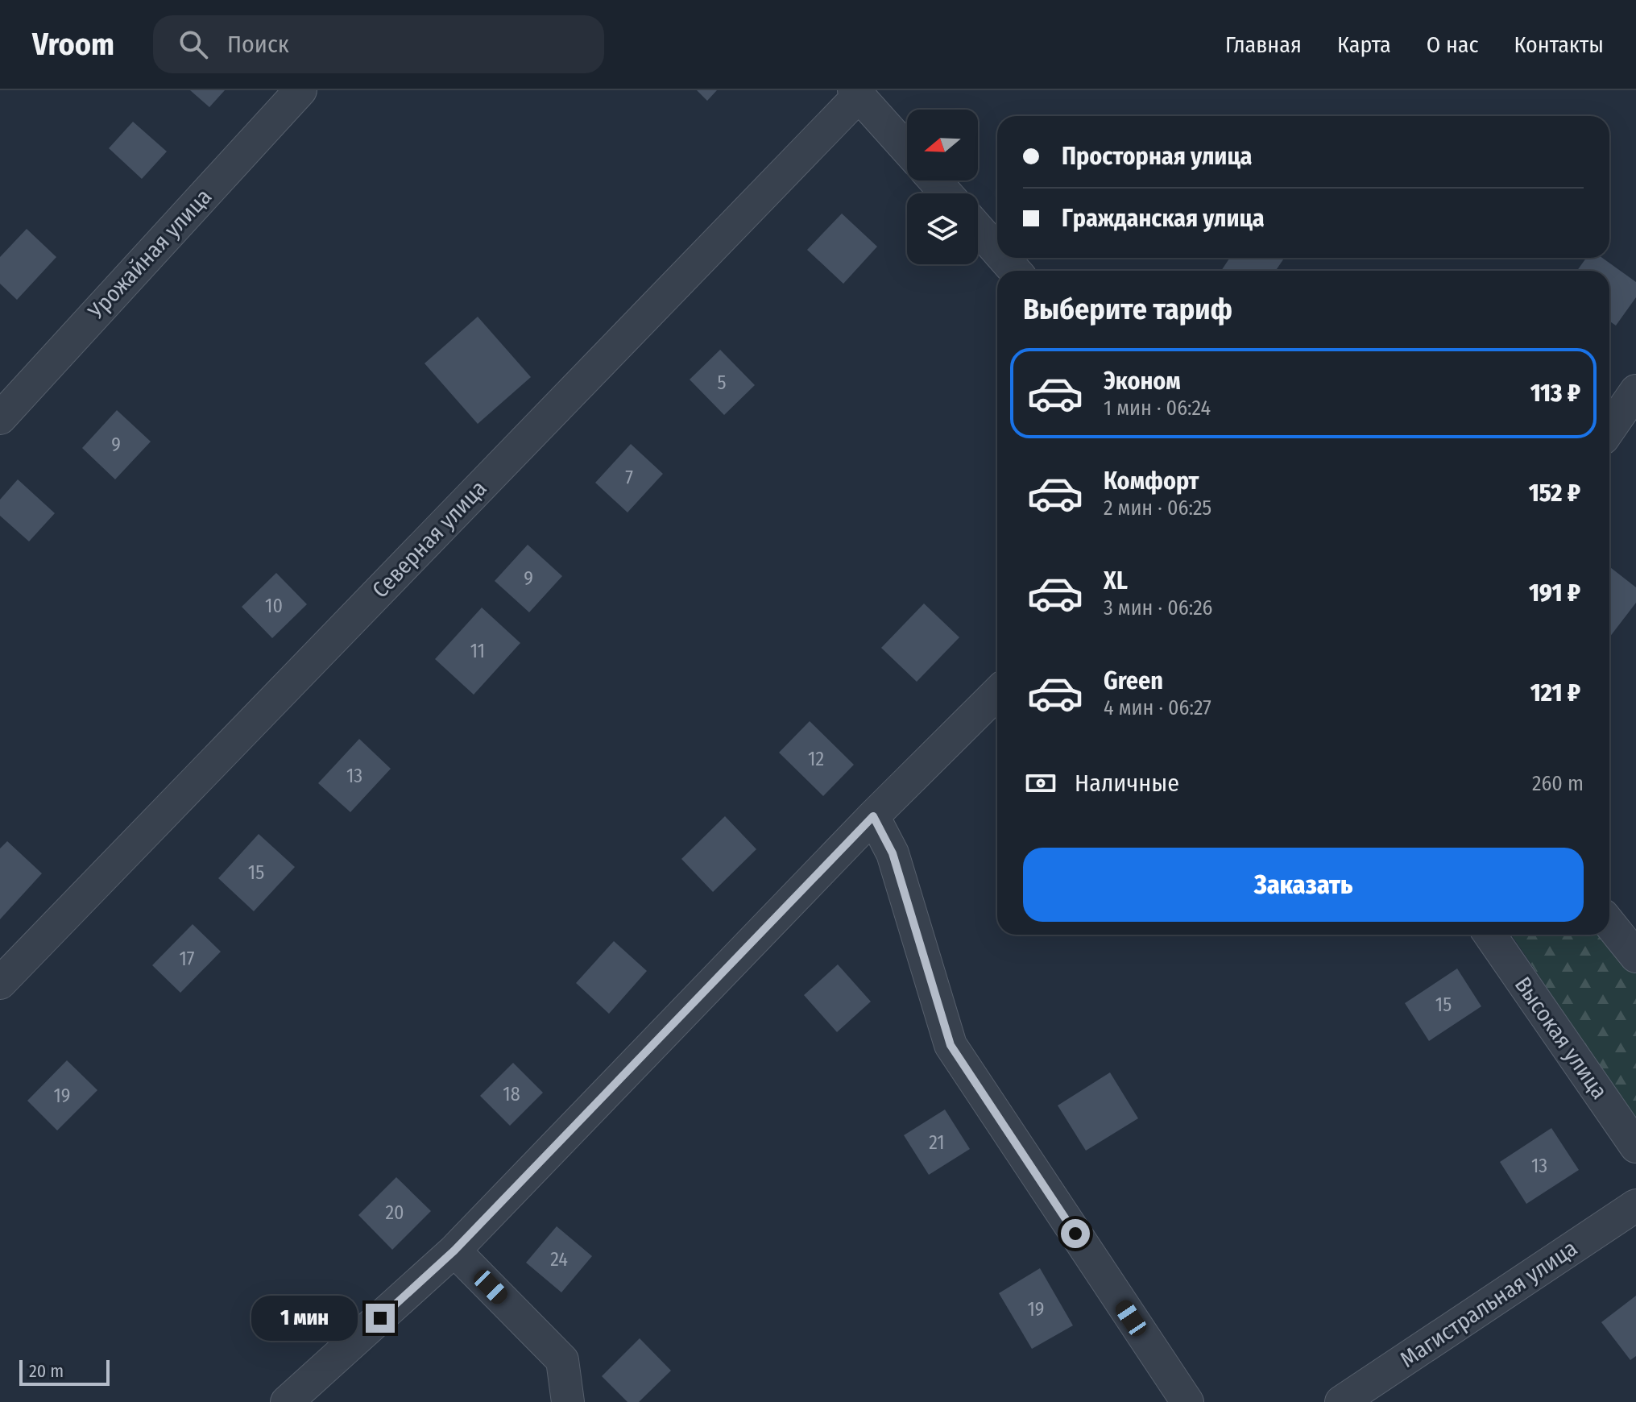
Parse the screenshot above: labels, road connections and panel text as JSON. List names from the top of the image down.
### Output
{
  "streets": {
    "street": [
      "Урожайная улица",
      "Северная улица",
      "Высокая улица",
      "Магистральная улица"
    ]
  },
  "house_numbers": [
    "5",
    "9",
    "7",
    "9",
    "10",
    "11",
    "12",
    "13",
    "15",
    "17",
    "15",
    "18",
    "19",
    "21",
    "13",
    "20",
    "24",
    "19"
  ],
  "scale_bar": "20 m",
  "north": "left",
  "page": {
    "header": "Vroom",
    "search": "Поиск",
    "nav": [
      "Главная",
      "Карта",
      "О нас",
      "Контакты"
    ],
    "banner": ["Просторная улица", "Гражданская улица"],
    "heading": "Выберите тариф",
    "list": [
      {
        "name": "Эконом",
        "note": "1 мин · 06:24",
        "value": "113 ₽"
      },
      {
        "name": "Комфорт",
        "note": "2 мин · 06:25",
        "value": "152 ₽"
      },
      {
        "name": "XL",
        "note": "3 мин · 06:26",
        "value": "191 ₽"
      },
      {
        "name": "Green",
        "note": "4 мин · 06:27",
        "value": "121 ₽"
      }
    ],
    "pay": ["Наличные", "260 m"],
    "buttons": "Заказать",
    "bubble": "1 мин",
    "scale": "20 m"
  }
}
